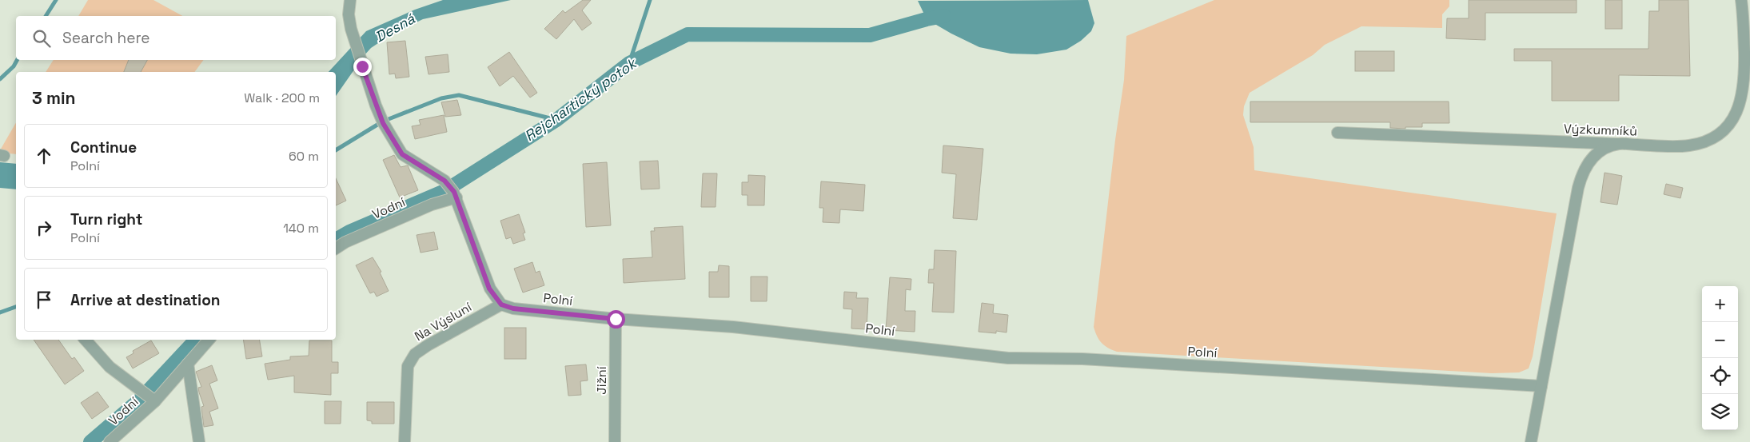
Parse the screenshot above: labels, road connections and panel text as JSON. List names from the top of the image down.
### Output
{
  "streets": {
    "street": [
      "Výzkumníků",
      "Vodní",
      "Polní",
      "Na Výsluní",
      "Jižní"
    ]
  },
  "crossings": [
    ["Polní", "Na Výsluní"],
    ["Polní", "Jižní"]
  ],
  "water": ["Desná", "Rejchartický potok"],
  "page": {
    "search": "Search here",
    "heading": ["3 min", "Walk · 200 m"],
    "list": [
      ["Continue", "Polní", "60 m"],
      ["Turn right", "Polní", "140 m"],
      "Arrive at destination"
    ],
    "map_buttons": ["+", "−"]
  }
}
